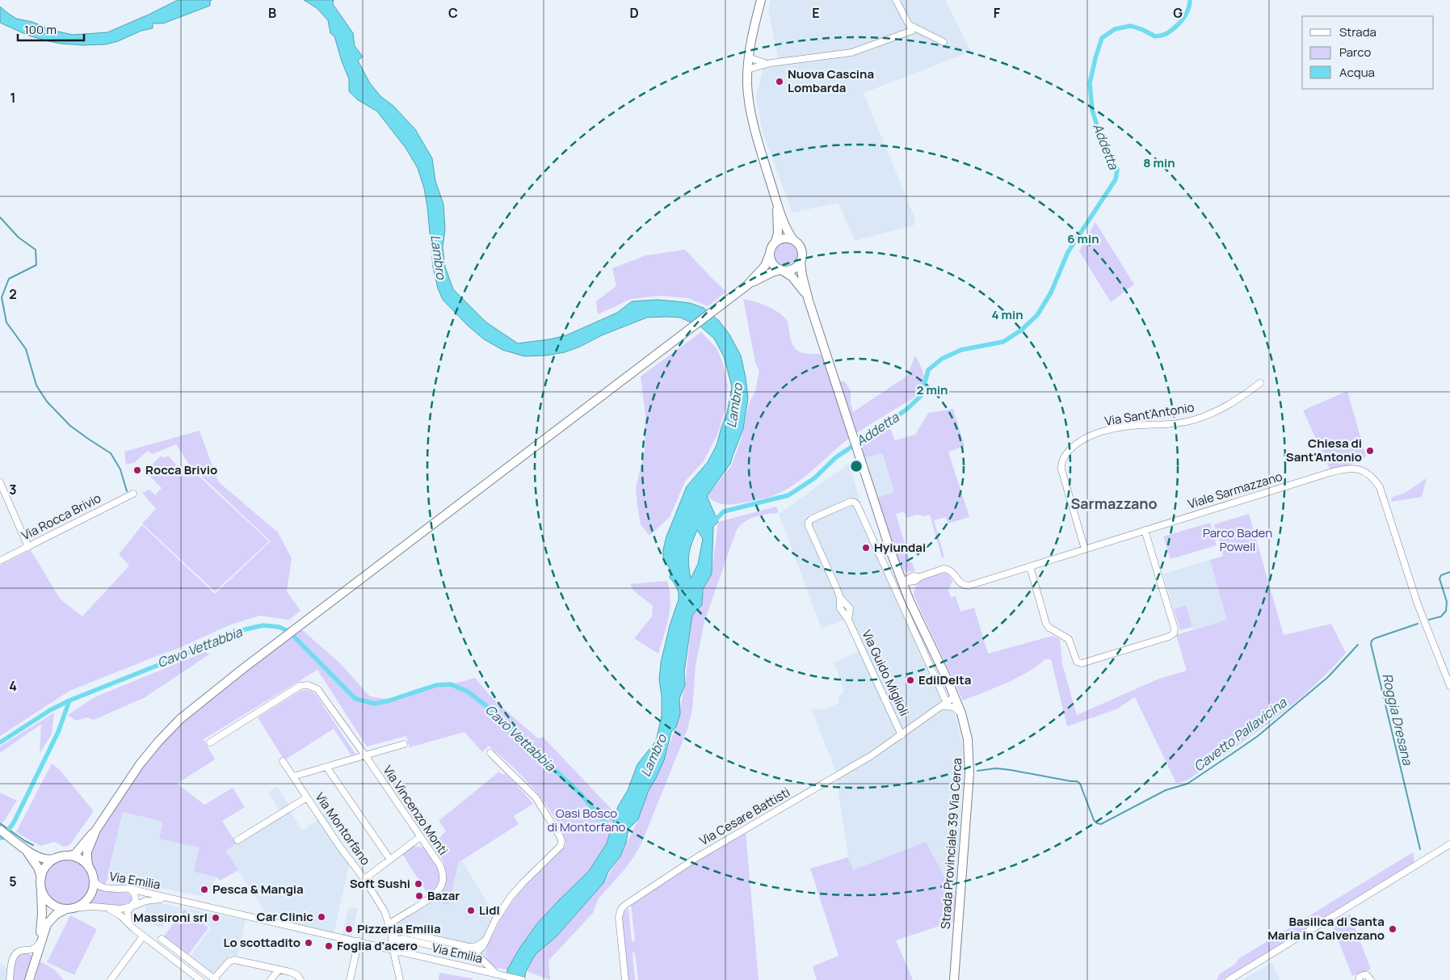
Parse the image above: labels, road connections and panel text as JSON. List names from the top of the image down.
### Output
{
  "streets": {
    "main road": ["Strada Provinciale 39 Via Cerca"],
    "street": [
      "Via Sant'Antonio",
      "Viale Sarmazzano",
      "Via Rocca Brivio",
      "Via Guido Miglioli",
      "Via Vincenzo Monti",
      "Via Cesare Battisti",
      "Via Montorfano",
      "Via Emilia"
    ]
  },
  "crossings": [
    ["Via Sant'Antonio", "Viale Sarmazzano"],
    ["Viale Sarmazzano", "Strada Provinciale 39 Via Cerca"],
    ["Via Guido Miglioli", "Via Cesare Battisti"],
    ["Via Vincenzo Monti", "Via Montorfano"],
    ["Via Cesare Battisti", "Strada Provinciale 39 Via Cerca"]
  ],
  "districts": ["Sarmazzano"],
  "water": [
    "Addetta",
    "Lambro",
    "Cavo Vettabbia",
    "Roggia Dresana",
    "Cavetto Pallavicina"
  ],
  "parks": ["Parco Baden Powell", "Oasi Bosco di Montorfano"],
  "places": [
    "Nuova Cascina Lombarda",
    "Chiesa di Sant'Antonio",
    "Rocca Brivio",
    "Hyiundai",
    "EdilDelta",
    "Soft Sushi",
    "Pesca & Mangia",
    "Bazar",
    "Lidl",
    "Car Clinic",
    "Massironi srl",
    "Pizzeria Emilia",
    "Basilica di Santa Maria in Calvenzano",
    "Lo scottadito",
    "Foglia d'acero"
  ],
  "legend": ["Strada", "Parco", "Acqua"],
  "scale_bar": "100 m",
  "grid": {
    "columns": [
      "B",
      "C",
      "D",
      "E",
      "F",
      "G"
    ],
    "rows": [
      "1",
      "2",
      "3",
      "4",
      "5"
    ]
  },
  "rings": [
    "8 min",
    "6 min",
    "4 min",
    "2 min"
  ]
}
